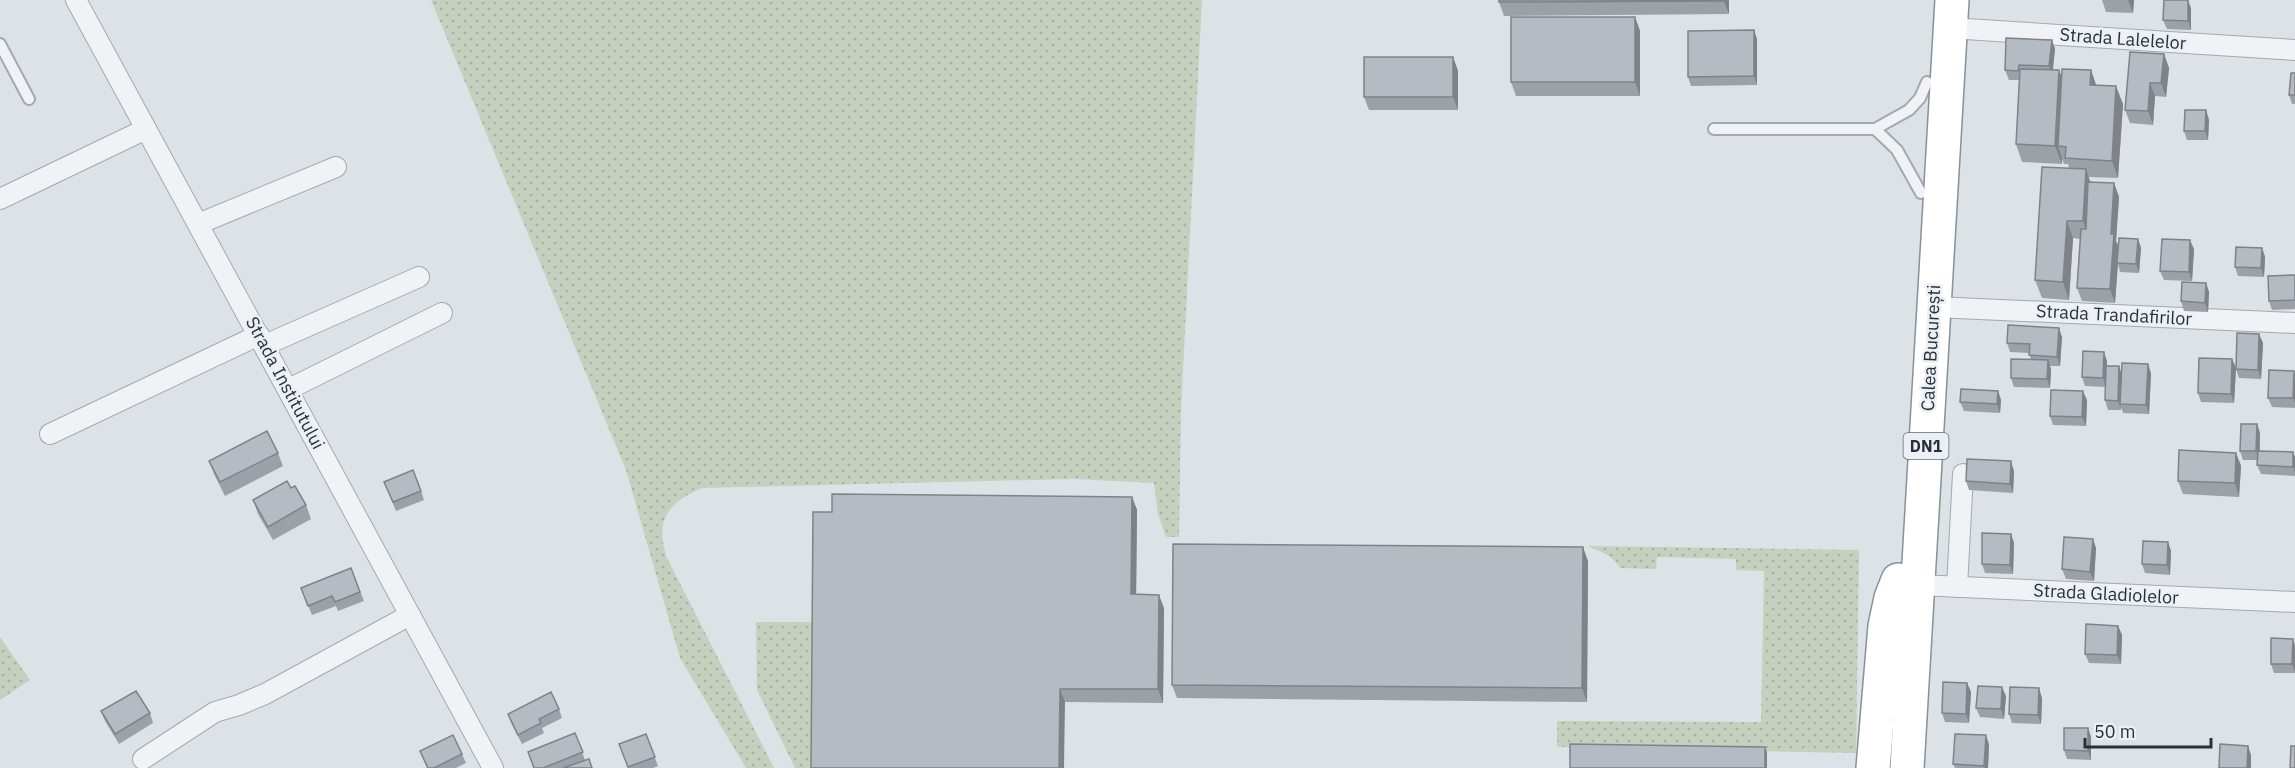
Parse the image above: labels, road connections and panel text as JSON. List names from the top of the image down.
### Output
{
  "streets": {
    "highway": ["Calea București", "DN1"],
    "street": [
      "Strada Lalelelor",
      "Strada Trandafirilor",
      "Strada Institutului",
      "Strada Gladiolelor"
    ]
  },
  "crossings": [
    ["Strada Lalelelor", "Calea București"],
    ["Strada Trandafirilor", "Calea București"],
    ["Calea București", "Strada Gladiolelor"]
  ],
  "scale_bar": "50 m"
}
